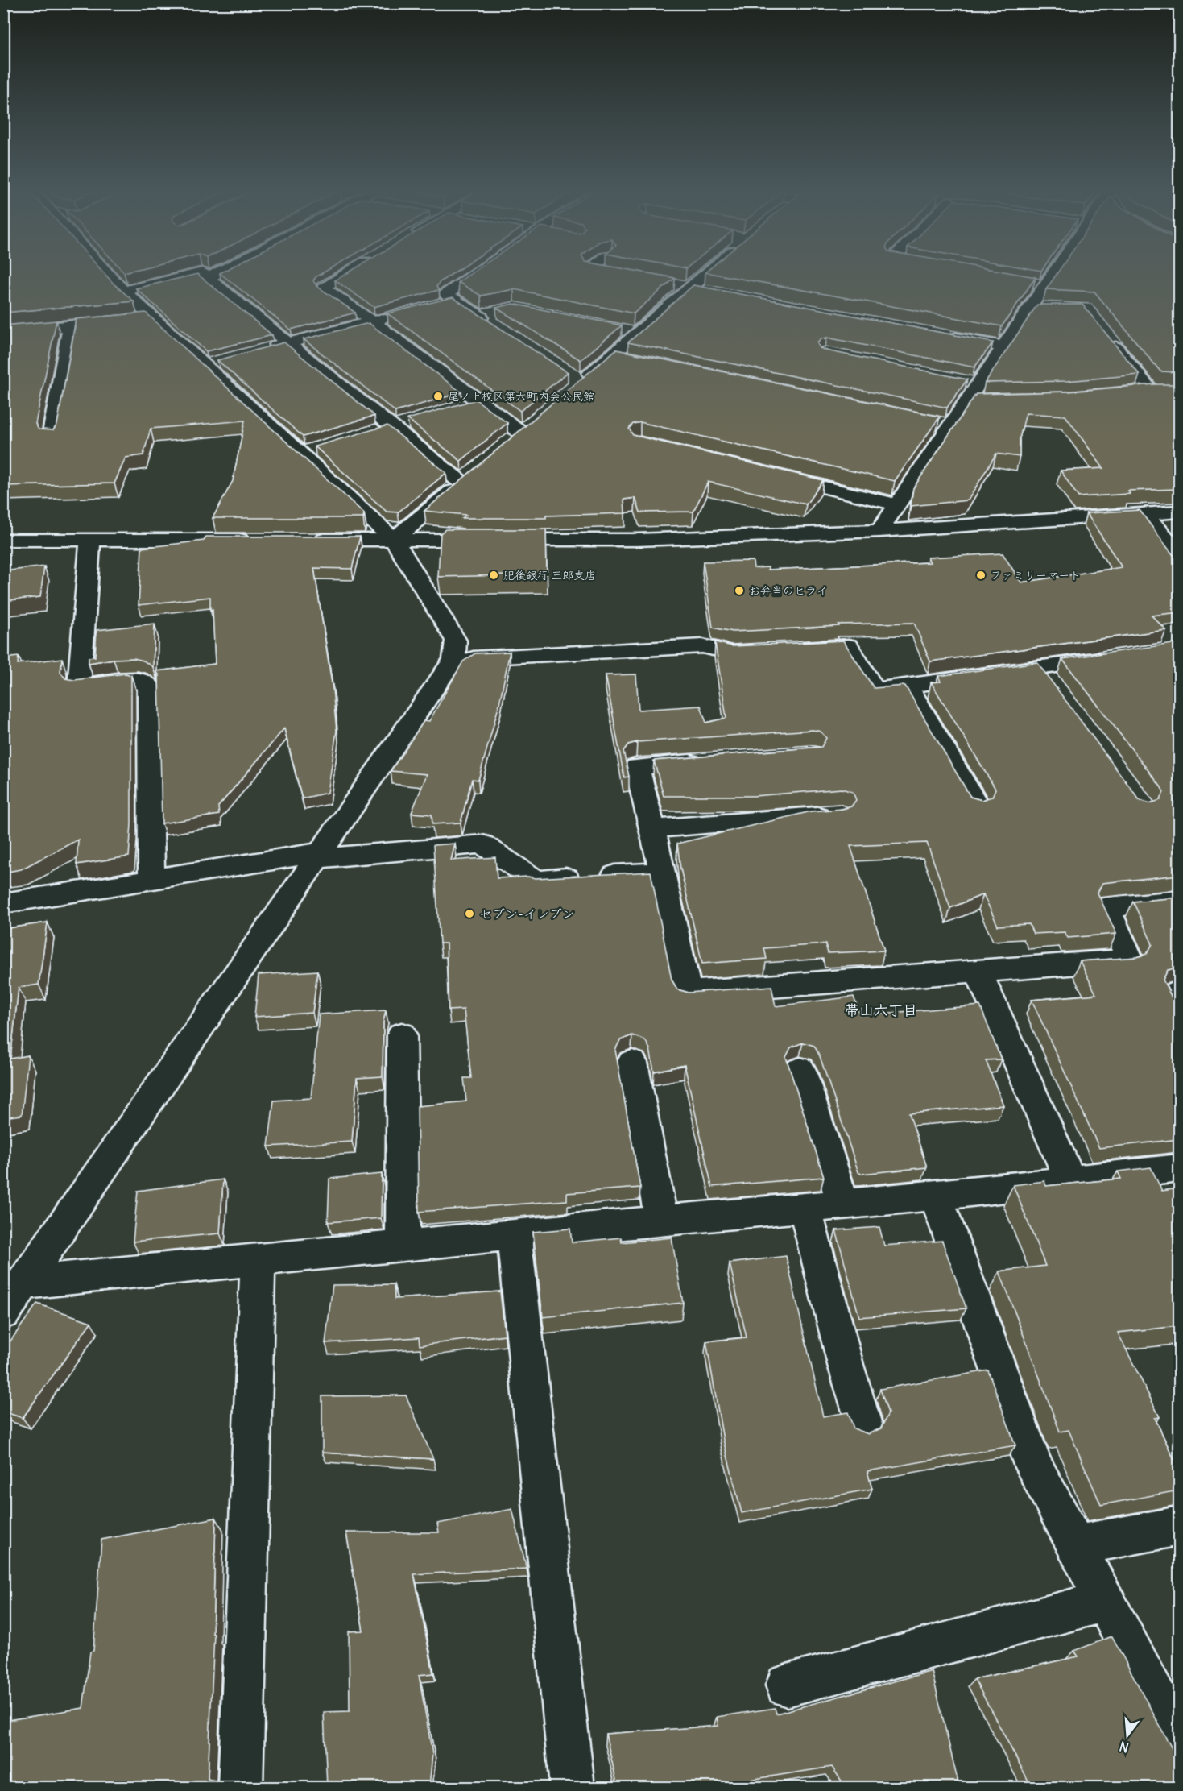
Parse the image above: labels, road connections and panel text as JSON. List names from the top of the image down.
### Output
{
  "districts": ["帯山六丁目"],
  "places": [
    "尾ノ上校区第六町内会公民館",
    "肥後銀行 三郎支店",
    "ファミリーマート",
    "お弁当のヒライ",
    "セブン-イレブン"
  ],
  "north": "bottom"
}
